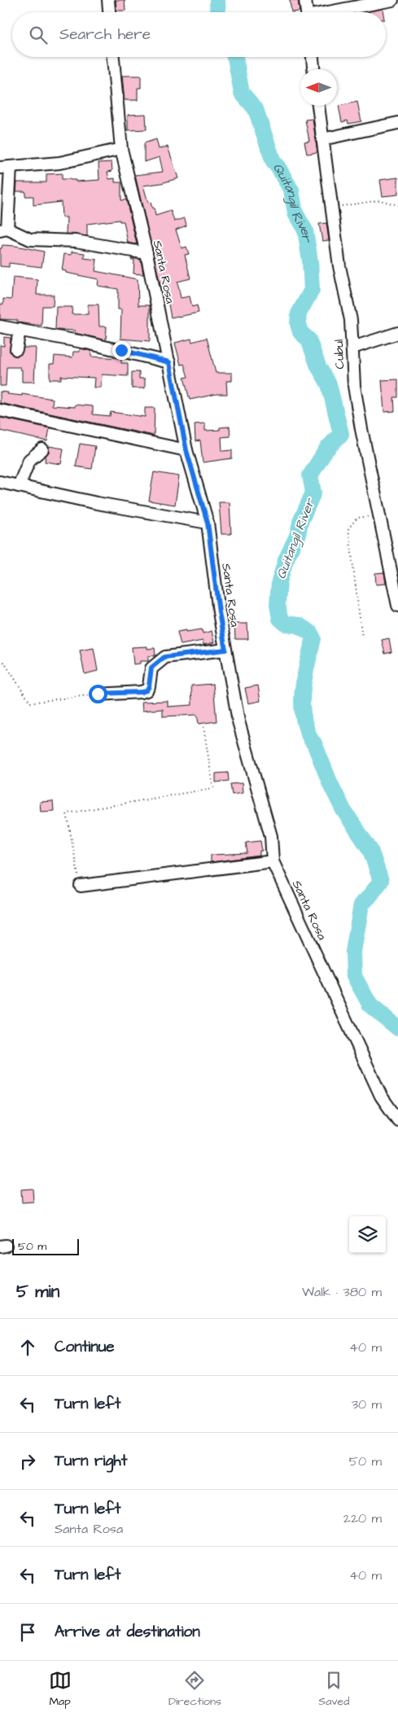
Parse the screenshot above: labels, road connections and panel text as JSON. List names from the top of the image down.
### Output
{
  "streets": {
    "street": ["Santa Rosa", "Cubul"]
  },
  "water": ["Quitangil River"],
  "scale_bar": "50 m",
  "north": "left",
  "page": {
    "search": "Search here",
    "scale": "50 m",
    "heading": ["5 min", "Walk · 380 m"],
    "list": [
      ["Continue", "40 m"],
      ["Turn left", "30 m"],
      ["Turn right", "50 m"],
      ["Turn left", "Santa Rosa", "220 m"],
      ["Turn left", "40 m"],
      "Arrive at destination"
    ],
    "nav": ["Map", "Directions", "Saved"]
  }
}
